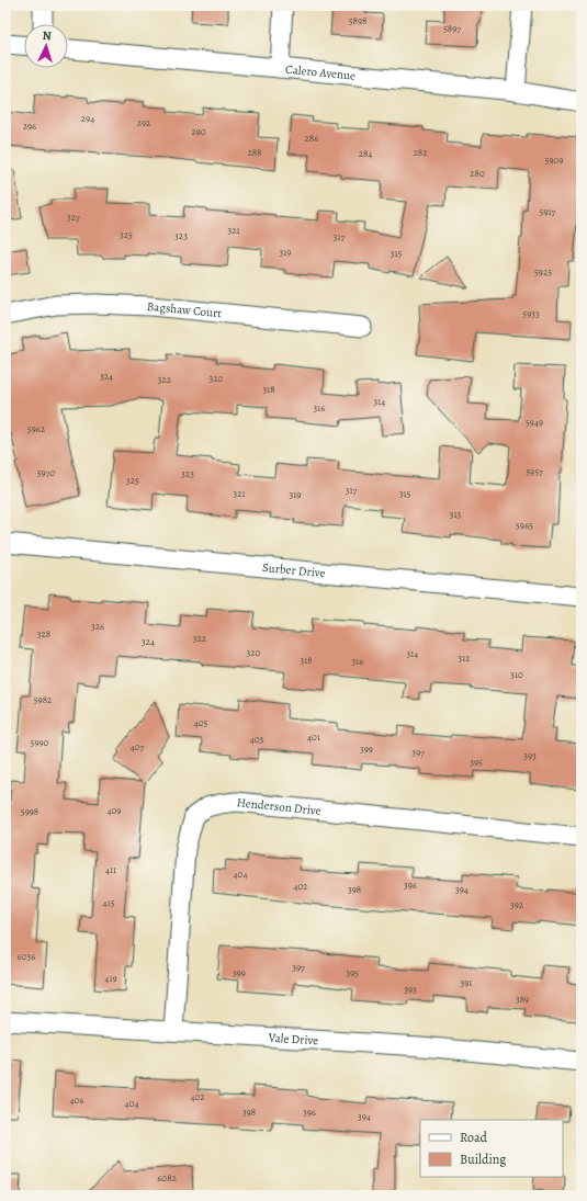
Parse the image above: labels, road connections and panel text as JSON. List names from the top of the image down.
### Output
{
  "streets": {
    "street": [
      "Calero Avenue",
      "Bagshaw Court",
      "Surber Drive",
      "Henderson Drive",
      "Vale Drive"
    ]
  },
  "crossings": [
    ["Henderson Drive", "Vale Drive"]
  ],
  "house_numbers": [
    "5898",
    "5897",
    "294",
    "292",
    "296",
    "290",
    "286",
    "288",
    "282",
    "284",
    "5909",
    "280",
    "5917",
    "327",
    "321",
    "325",
    "323",
    "317",
    "319",
    "315",
    "5925",
    "5933",
    "324",
    "320",
    "322",
    "318",
    "314",
    "316",
    "5949",
    "5962",
    "5957",
    "5970",
    "323",
    "325",
    "317",
    "321",
    "315",
    "319",
    "313",
    "5965",
    "326",
    "328",
    "322",
    "324",
    "320",
    "314",
    "312",
    "318",
    "316",
    "310",
    "5982",
    "405",
    "401",
    "403",
    "5990",
    "407",
    "399",
    "397",
    "393",
    "395",
    "409",
    "5998",
    "411",
    "404",
    "396",
    "402",
    "398",
    "394",
    "415",
    "392",
    "6036",
    "397",
    "399",
    "395",
    "419",
    "391",
    "393",
    "389",
    "402",
    "406",
    "404",
    "398",
    "396",
    "394",
    "6082"
  ],
  "legend": ["Road", "Building"],
  "north": "top"
}
